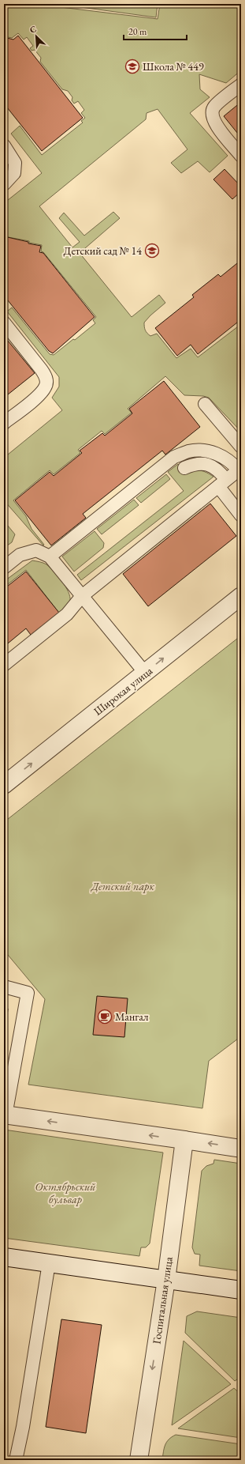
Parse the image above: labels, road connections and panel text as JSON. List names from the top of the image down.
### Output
{
  "streets": {
    "street": ["Широкая улица", "Госпитальная улица"]
  },
  "one_way": ["Широкая улица", "Госпитальная улица"],
  "parks": ["Детский парк", "Октябрьский бульвар"],
  "places": {
    "school or university": ["Школа № 449", "Детский сад № 14"],
    "cafe": ["Мангал"]
  },
  "scale_bar": "20 m",
  "north": "top left"
}
